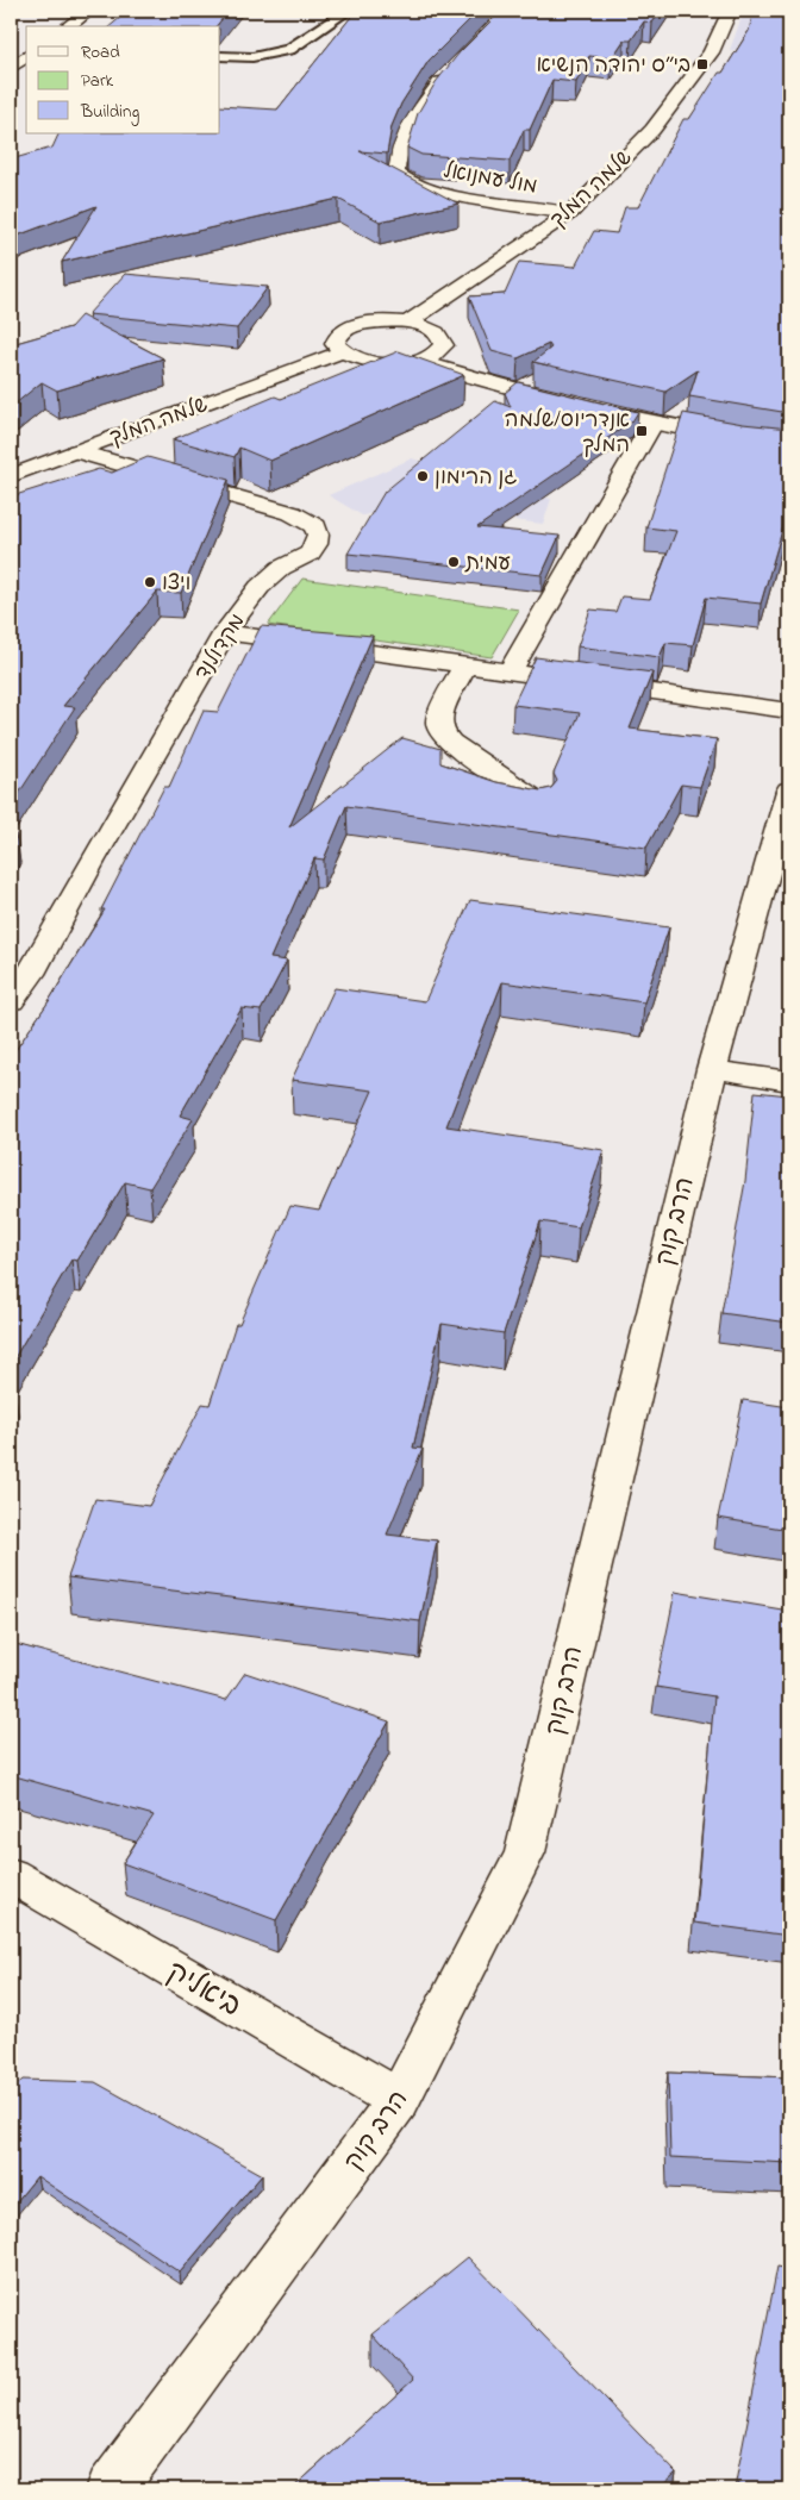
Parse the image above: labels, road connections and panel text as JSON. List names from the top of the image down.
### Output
{
  "streets": {
    "street": [
      "מול עמנואל",
      "שלמה המלך",
      "מקדולנד",
      "הרב קוק",
      "ביאליק"
    ]
  },
  "crossings": [
    ["מול עמנואל", "שלמה המלך"],
    ["שלמה המלך", "מקדולנד"],
    ["הרב קוק", "ביאליק"]
  ],
  "places": {
    "transit": ["בי״ס יהודה הנשיא", "אנדריוס/שלמה המלך"],
    "other": ["גן הרימון", "עמית", "ויצו"]
  },
  "legend": ["Road", "Park", "Building"]
}
